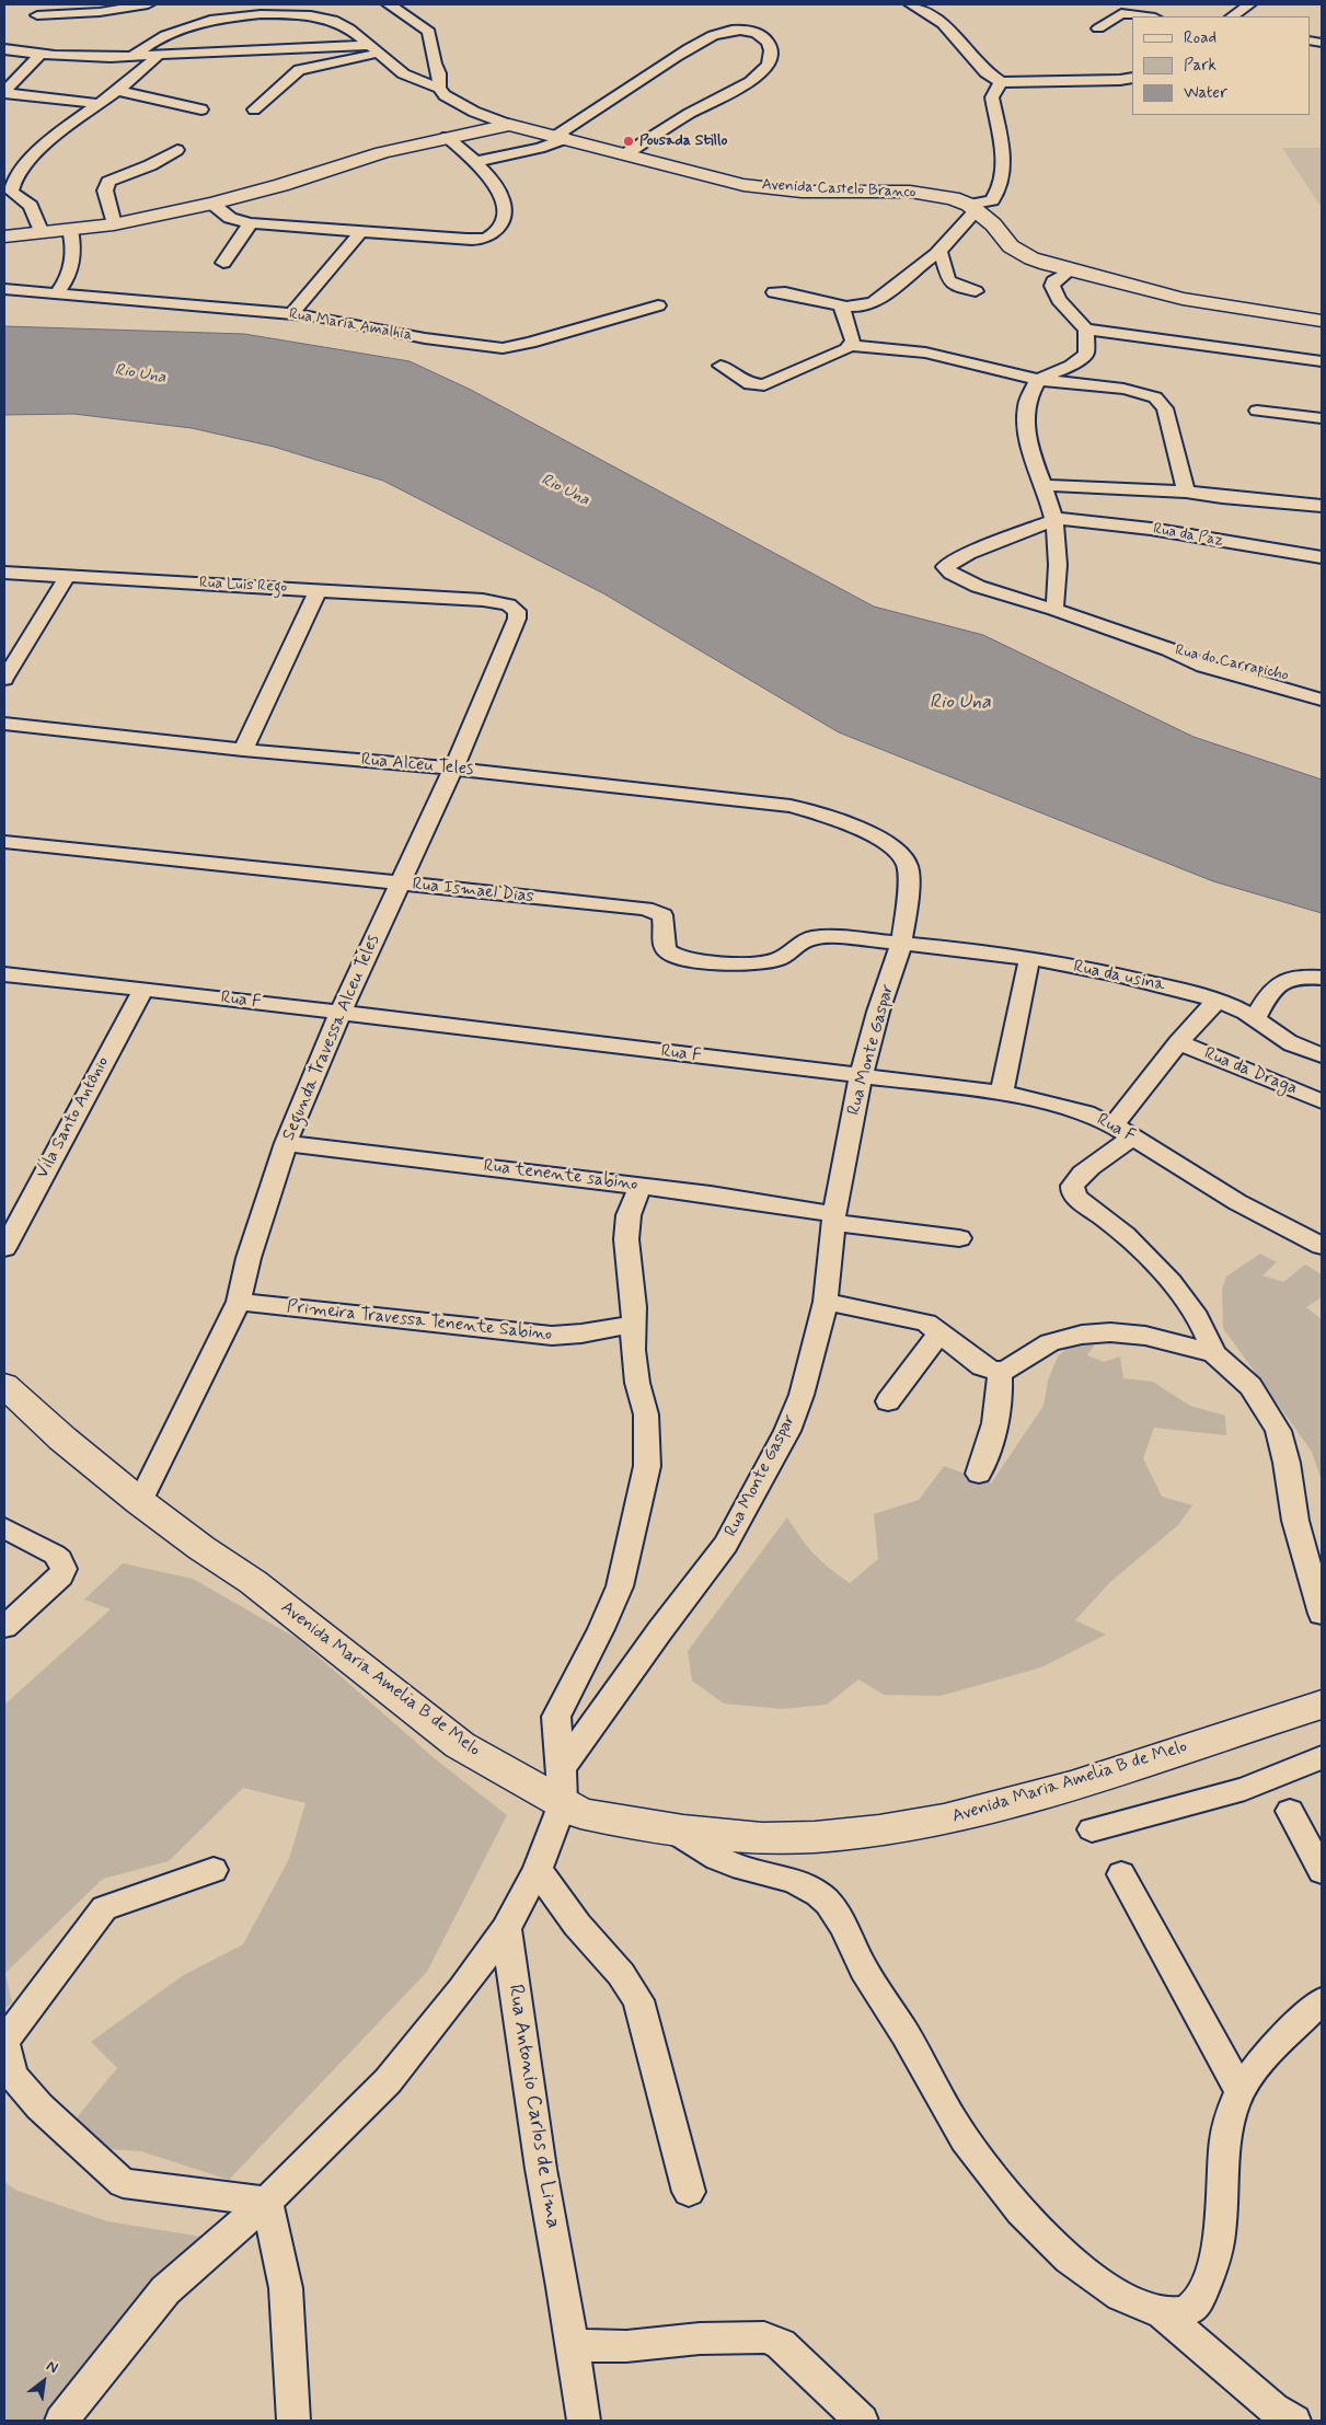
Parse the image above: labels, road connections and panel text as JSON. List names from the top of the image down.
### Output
{
  "streets": {
    "street": [
      "Avenida Castelo Branco",
      "Rua Maria Amalhia",
      "Rua da Paz",
      "Rua Luis Rego",
      "Rua do Carrapicho",
      "Rua Alceu Teles",
      "Rua Ismael Dias",
      "Rua da usina",
      "Rua F",
      "Segunda Travessa Alceu Teles",
      "Rua Monte Gaspar",
      "Rua da Draga",
      "Vila Santo Antônio",
      "Rua tenente sabino",
      "Primeira Travessa Tenente Sabino",
      "Avenida Maria Amelia B de Melo",
      "Rua Antonio Carlos de Lima"
    ]
  },
  "crossings": [
    ["Rua Luis Rego", "Segunda Travessa Alceu Teles"],
    ["Rua Alceu Teles", "Rua Ismael Dias"],
    ["Rua Alceu Teles", "Rua da usina"],
    ["Rua Alceu Teles", "Segunda Travessa Alceu Teles"],
    ["Rua Alceu Teles", "Rua Monte Gaspar"],
    ["Rua Ismael Dias", "Rua da usina"],
    ["Rua Ismael Dias", "Segunda Travessa Alceu Teles"],
    ["Rua Ismael Dias", "Rua Monte Gaspar"],
    ["Rua da usina", "Rua Monte Gaspar"],
    ["Rua F", "Segunda Travessa Alceu Teles"],
    ["Rua F", "Rua Monte Gaspar"],
    ["Rua F", "Vila Santo Antônio"],
    ["Segunda Travessa Alceu Teles", "Rua tenente sabino"],
    ["Segunda Travessa Alceu Teles", "Primeira Travessa Tenente Sabino"],
    ["Segunda Travessa Alceu Teles", "Avenida Maria Amelia B de Melo"],
    ["Rua Monte Gaspar", "Rua tenente sabino"],
    ["Rua tenente sabino", "Primeira Travessa Tenente Sabino"]
  ],
  "water": ["Rio Una"],
  "places": ["Pousada Stillo"],
  "legend": ["Road", "Park", "Water"],
  "north": "top right"
}
